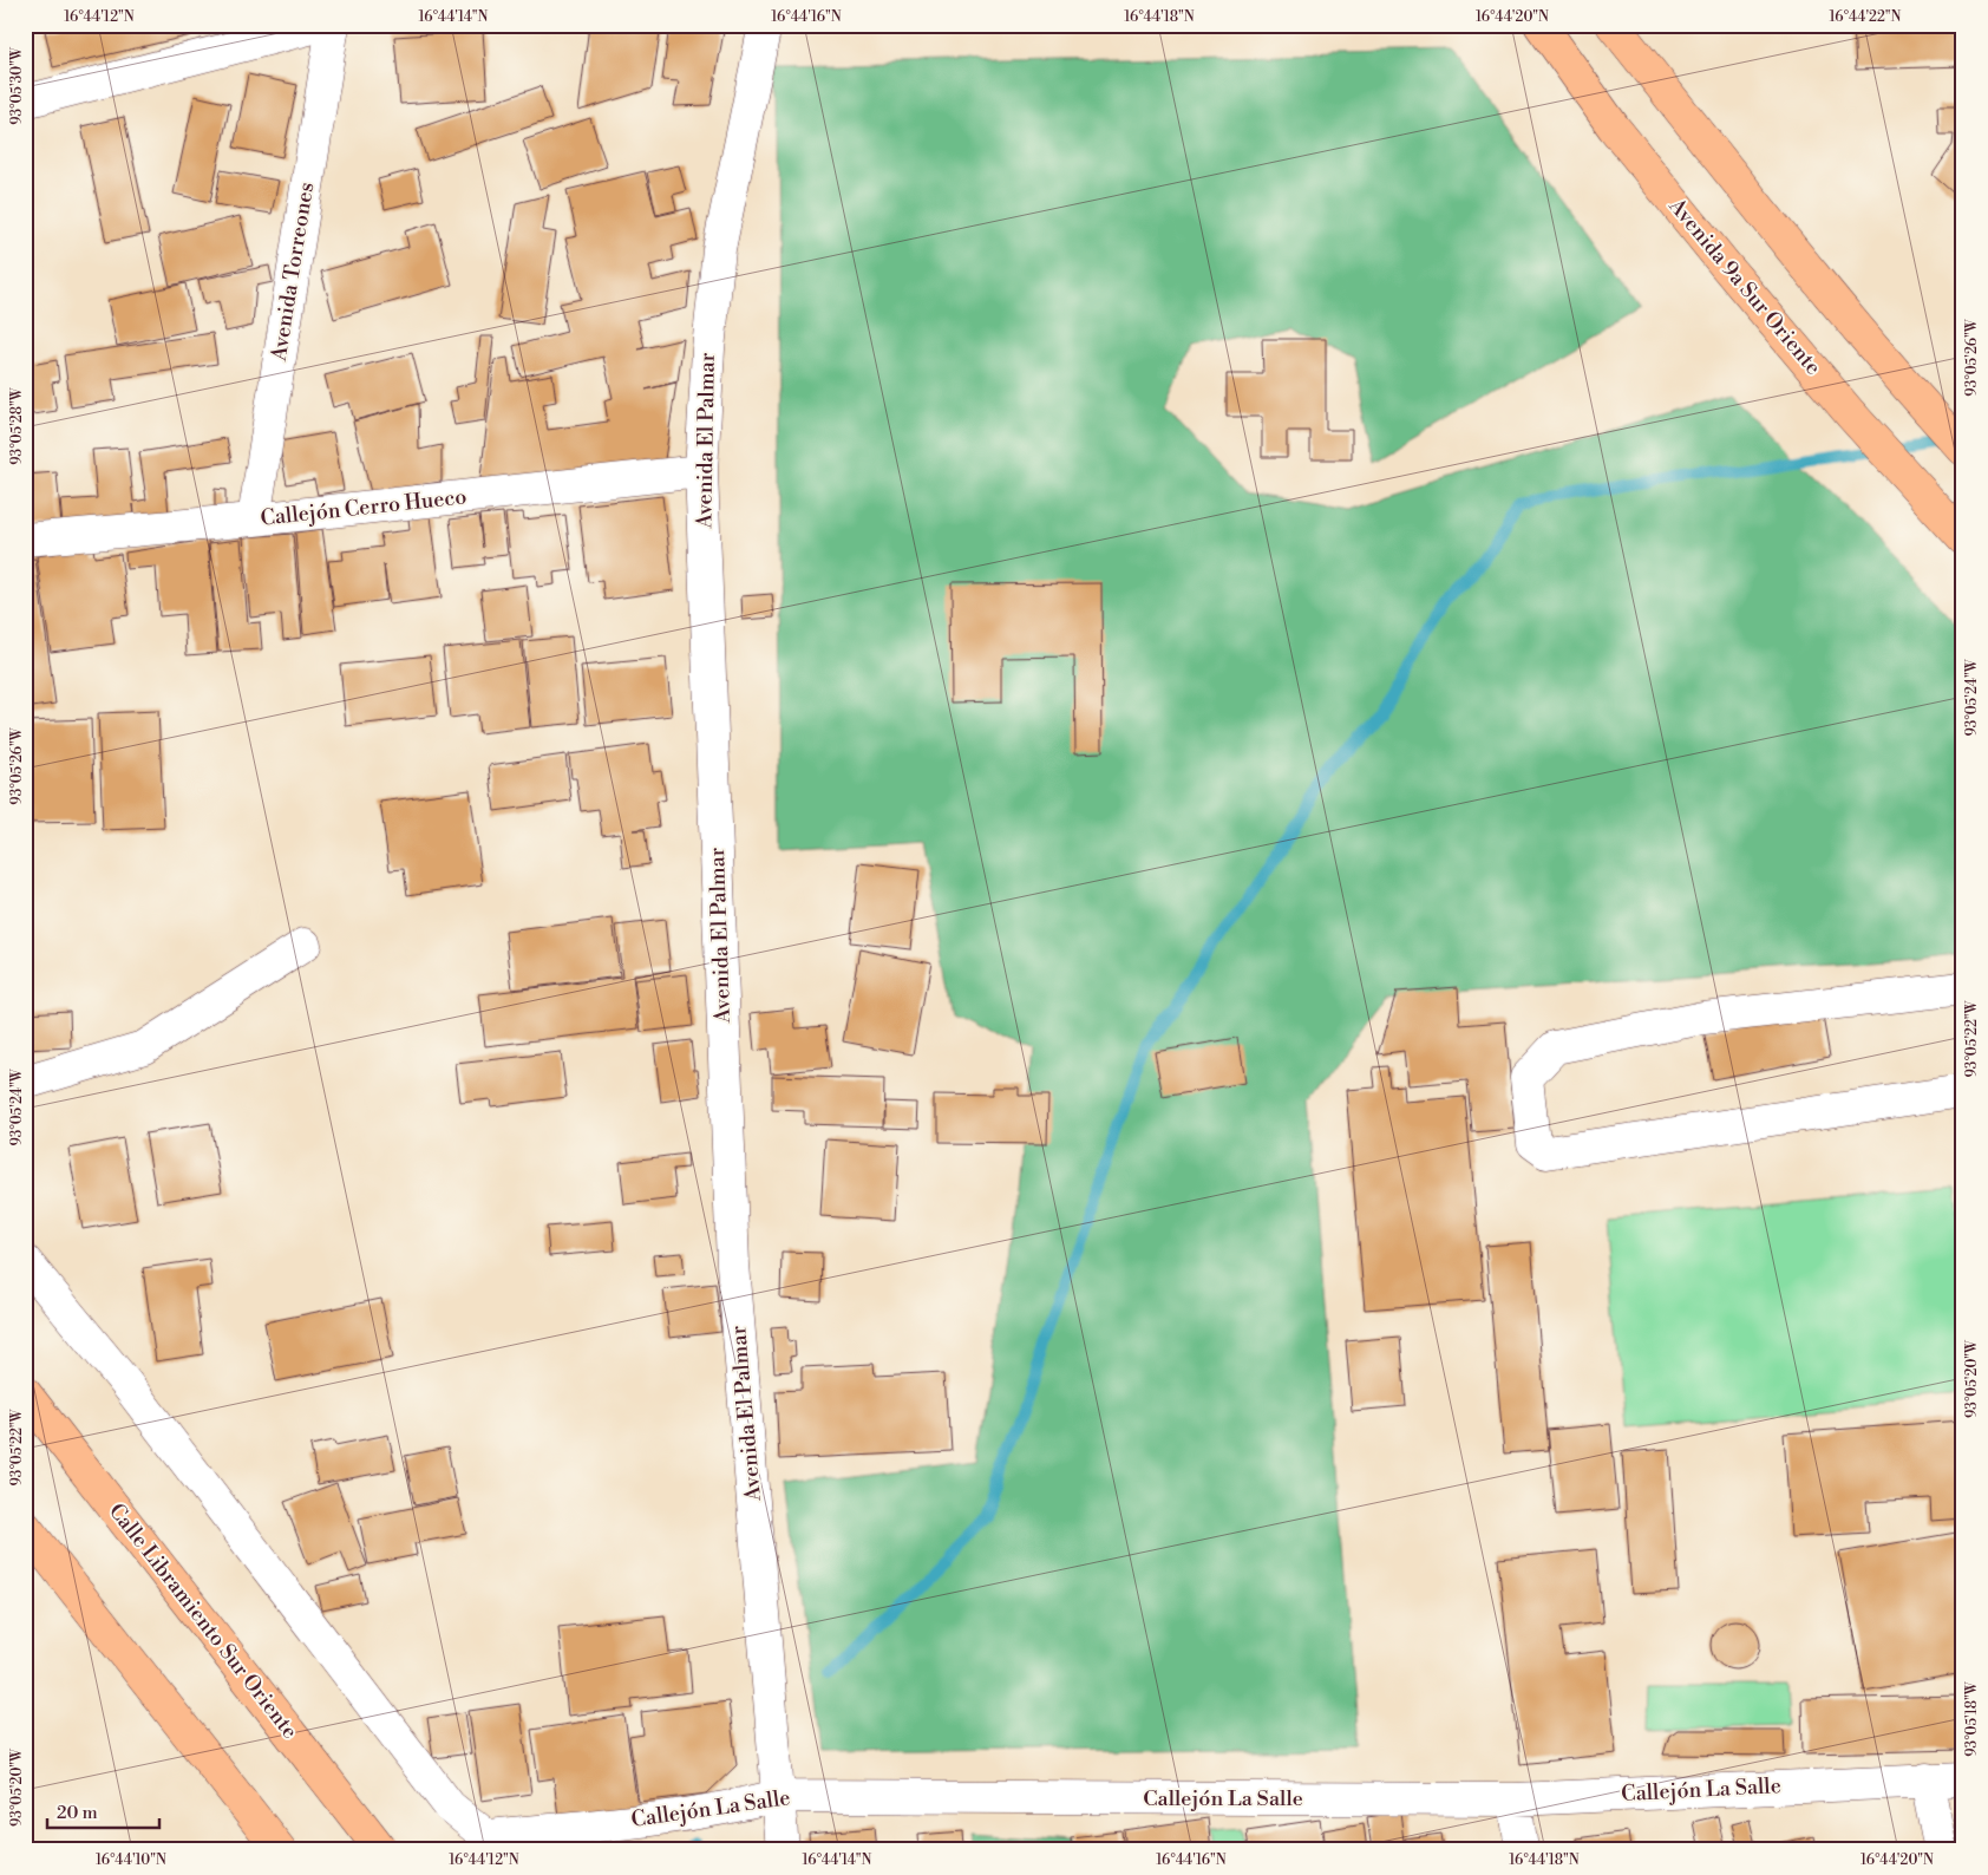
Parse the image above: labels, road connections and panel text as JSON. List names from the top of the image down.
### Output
{
  "streets": {
    "main road": ["Avenida 9a Sur Oriente", "Calle Libramiento Sur Oriente"],
    "street": [
      "Avenida Torreones",
      "Avenida El Palmar",
      "Callejón Cerro Hueco",
      "Callejón La Salle"
    ]
  },
  "crossings": [
    ["Avenida Torreones", "Callejón Cerro Hueco"],
    ["Avenida El Palmar", "Callejón Cerro Hueco"],
    ["Avenida El Palmar", "Callejón La Salle"]
  ],
  "scale_bar": "20 m",
  "coordinates": [
    "16°44'12\"N",
    "16°44'14\"N",
    "16°44'16\"N",
    "16°44'18\"N",
    "16°44'20\"N",
    "16°44'22\"N",
    "93°05'30\"W",
    "93°05'26\"W",
    "93°05'28\"W",
    "93°05'24\"W",
    "93°05'22\"W",
    "93°05'20\"W",
    "93°05'18\"W",
    "16°44'10\"N"
  ]
}
